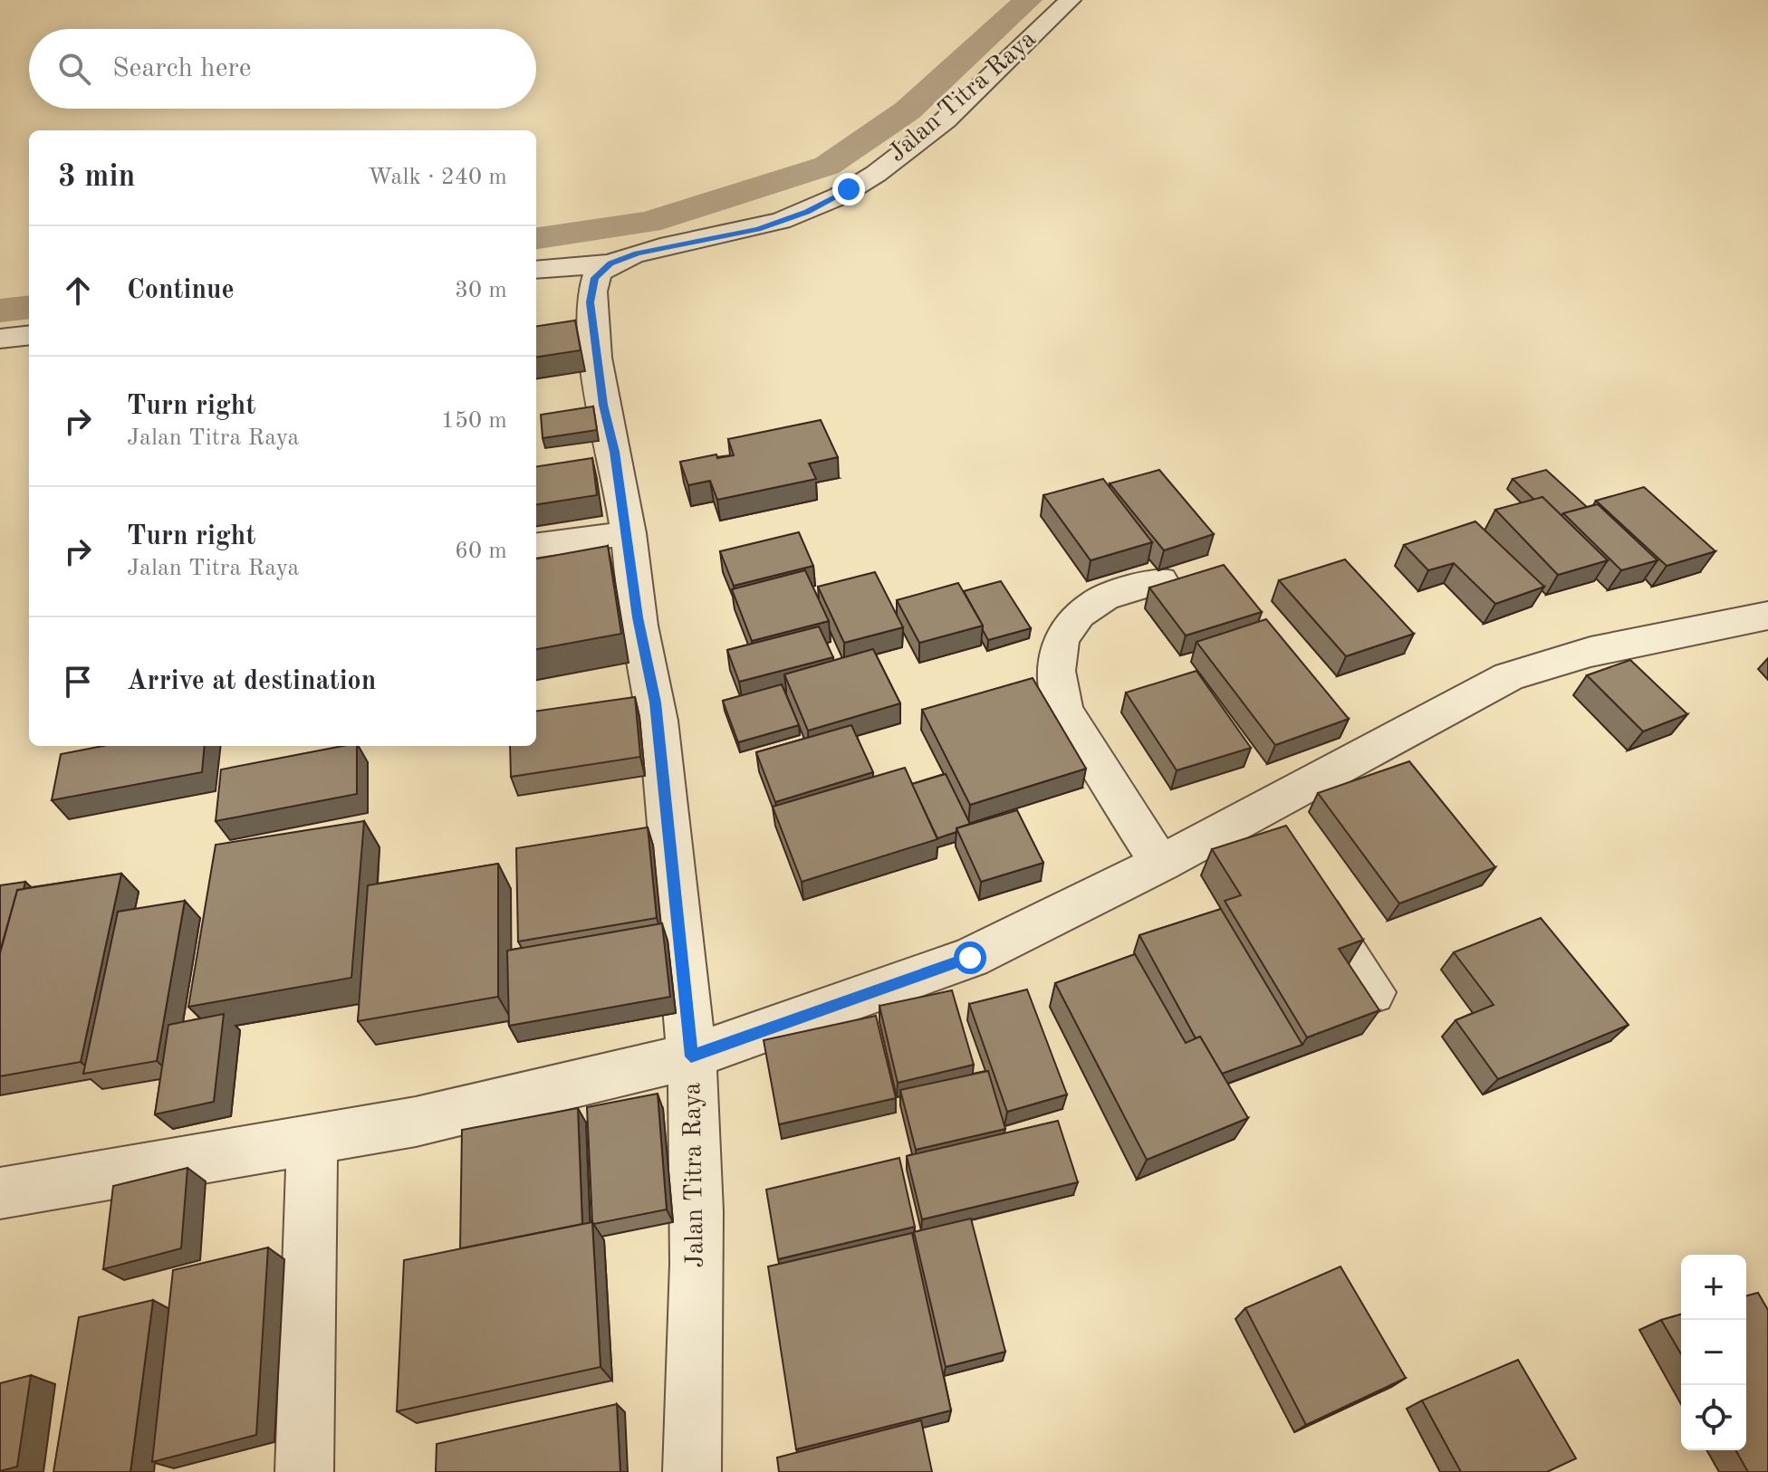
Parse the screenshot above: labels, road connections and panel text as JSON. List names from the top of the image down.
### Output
{
  "streets": {
    "street": ["Jalan Titra Raya"]
  },
  "page": {
    "search": "Search here",
    "heading": ["3 min", "Walk · 240 m"],
    "list": [
      ["Continue", "30 m"],
      ["Turn right", "Jalan Titra Raya", "150 m"],
      ["Turn right", "Jalan Titra Raya", "60 m"],
      "Arrive at destination"
    ],
    "map_buttons": ["+", "−"]
  }
}
